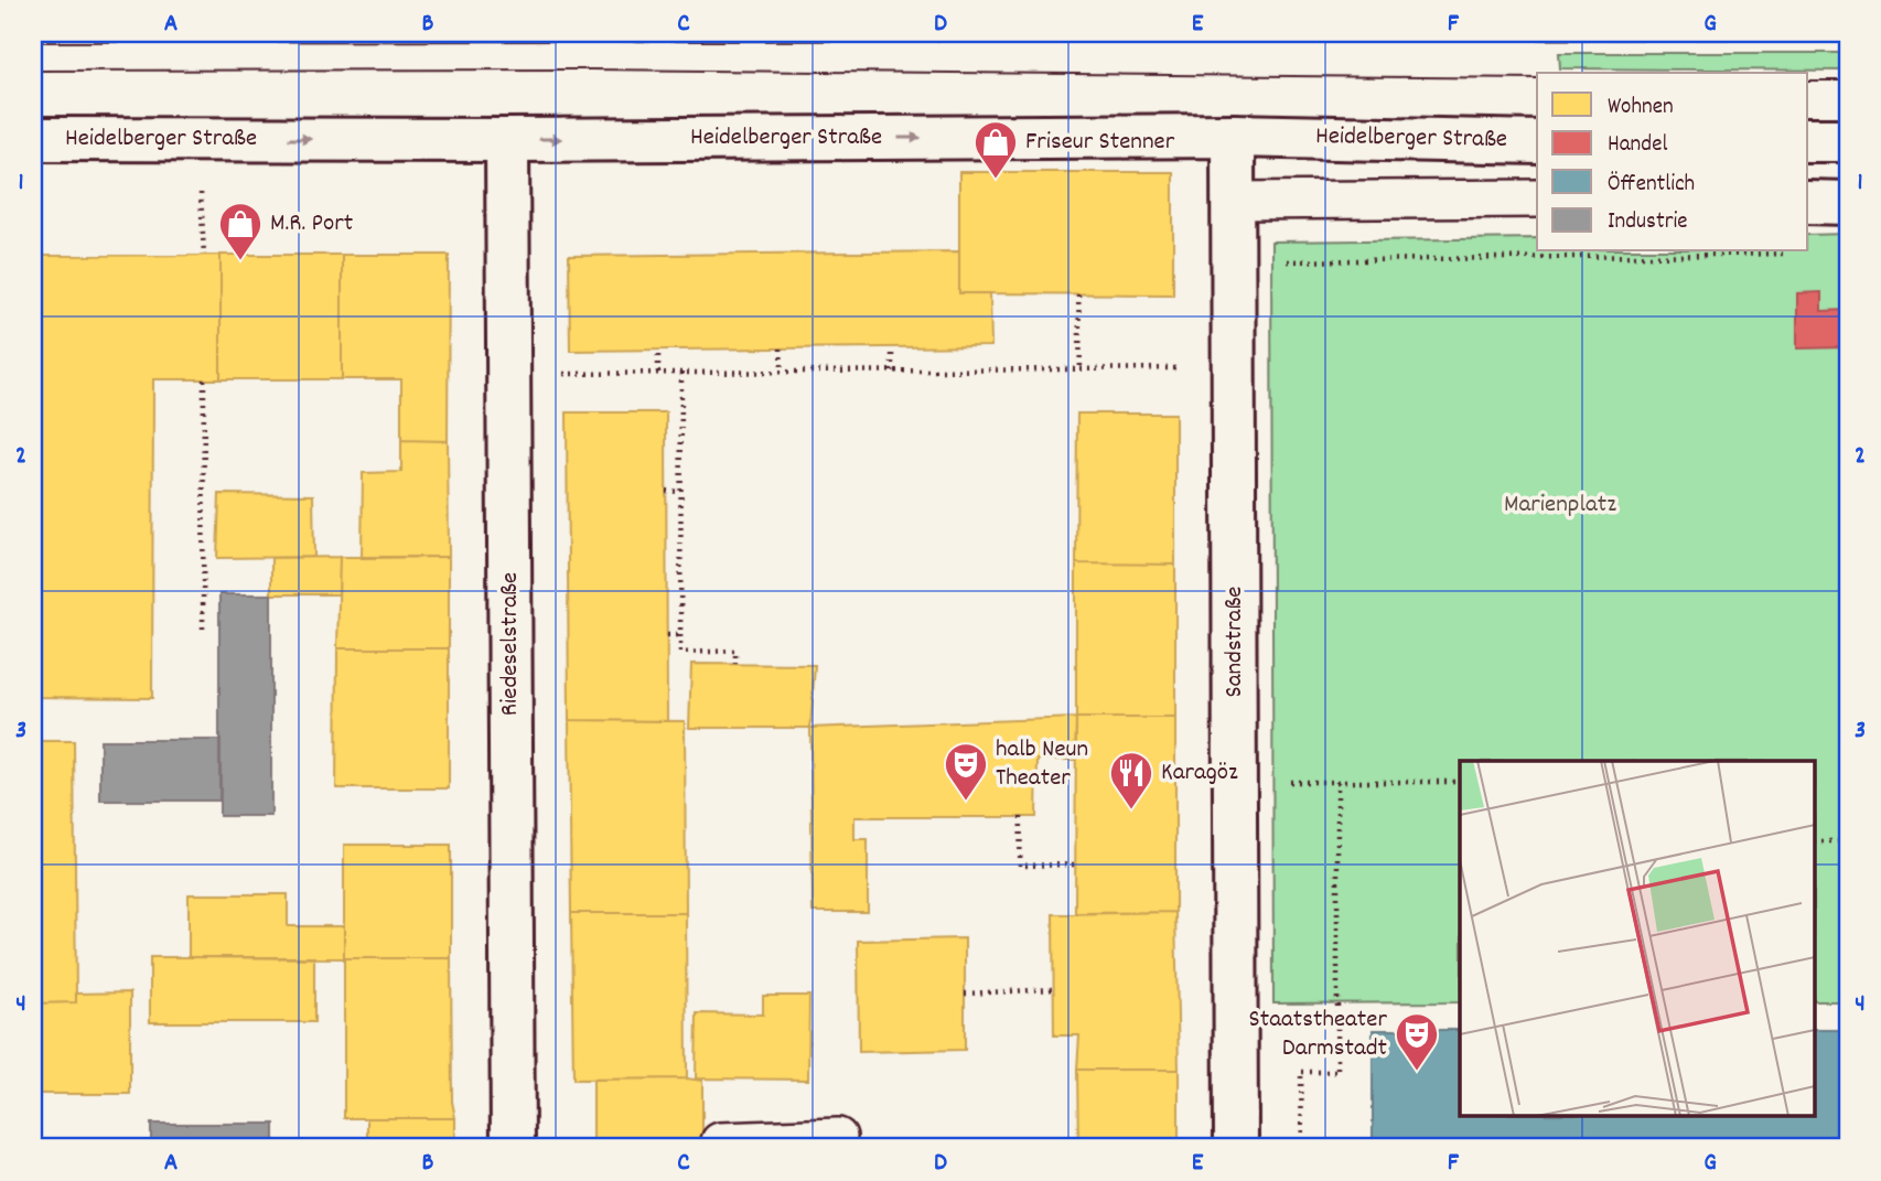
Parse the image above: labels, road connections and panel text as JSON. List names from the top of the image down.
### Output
{
  "streets": {
    "street": ["Heidelberger Straße", "Sandstraße", "Riedeselstraße"]
  },
  "crossings": [
    ["Heidelberger Straße", "Sandstraße"],
    ["Heidelberger Straße", "Riedeselstraße"]
  ],
  "one_way": ["Heidelberger Straße"],
  "parks": ["Marienplatz"],
  "places": {
    "shop": ["Friseur Stenner", "M.R. Port"],
    "theatre": ["halb Neun Theater", "Staatstheater Darmstadt"],
    "restaurant": ["Karagöz"]
  },
  "legend": [
    "Wohnen",
    "Handel",
    "Öffentlich",
    "Industrie"
  ],
  "grid": {
    "columns": [
      "A",
      "B",
      "C",
      "D",
      "E",
      "F",
      "G"
    ],
    "rows": [
      "1",
      "2",
      "3",
      "4"
    ]
  }
}
